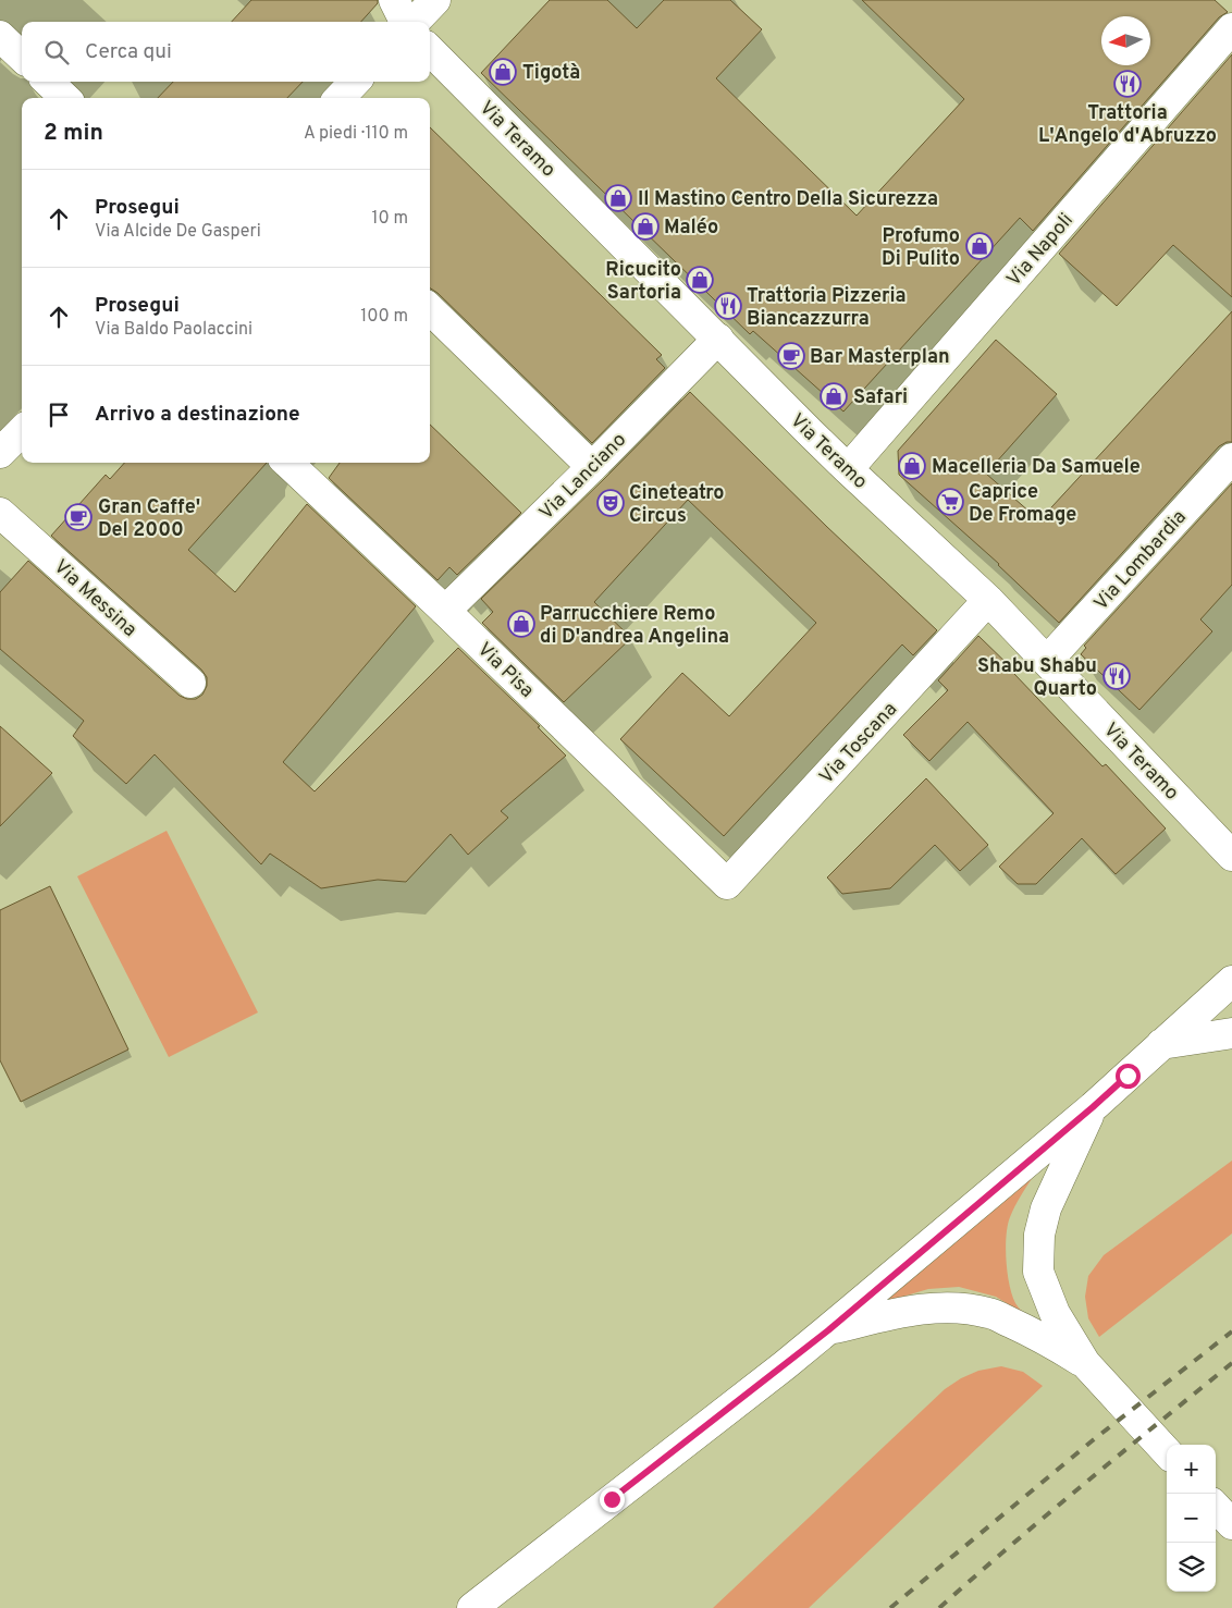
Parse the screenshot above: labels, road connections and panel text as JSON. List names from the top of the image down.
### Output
{
  "streets": {
    "street": [
      "Via Teramo",
      "Via Napoli",
      "Via Lanciano",
      "Via Lombardia",
      "Via Messina",
      "Via Pisa",
      "Via Toscana"
    ]
  },
  "crossings": [
    ["Via Teramo", "Via Napoli"],
    ["Via Teramo", "Via Lanciano"],
    ["Via Teramo", "Via Lombardia"],
    ["Via Teramo", "Via Toscana"],
    ["Via Lanciano", "Via Pisa"],
    ["Via Pisa", "Via Toscana"]
  ],
  "places": {
    "shop": [
      "Tigotà",
      "Il Mastino Centro Della Sicurezza",
      "Maléo",
      "Profumo Di Pulito",
      "Ricucito Sartoria",
      "Safari",
      "Macelleria Da Samuele",
      "Parrucchiere Remo di D'andrea Angelina"
    ],
    "restaurant": ["Trattoria L'Angelo d'Abruzzo", "Trattoria Pizzeria Biancazzurra", "Shabu Shabu Quarto"],
    "cafe": ["Bar Masterplan", "Gran Caffe' Del 2000"],
    "supermarket": ["Caprice De Fromage"],
    "theatre": ["Cineteatro Circus"]
  },
  "north": "left",
  "page": {
    "search": "Cerca qui",
    "heading": ["2 min", "A piedi · 110 m"],
    "list": [
      ["Prosegui", "Via Alcide De Gasperi", "10 m"],
      ["Prosegui", "Via Baldo Paolaccini", "100 m"],
      "Arrivo a destinazione"
    ],
    "map_buttons": ["+", "−"]
  }
}
